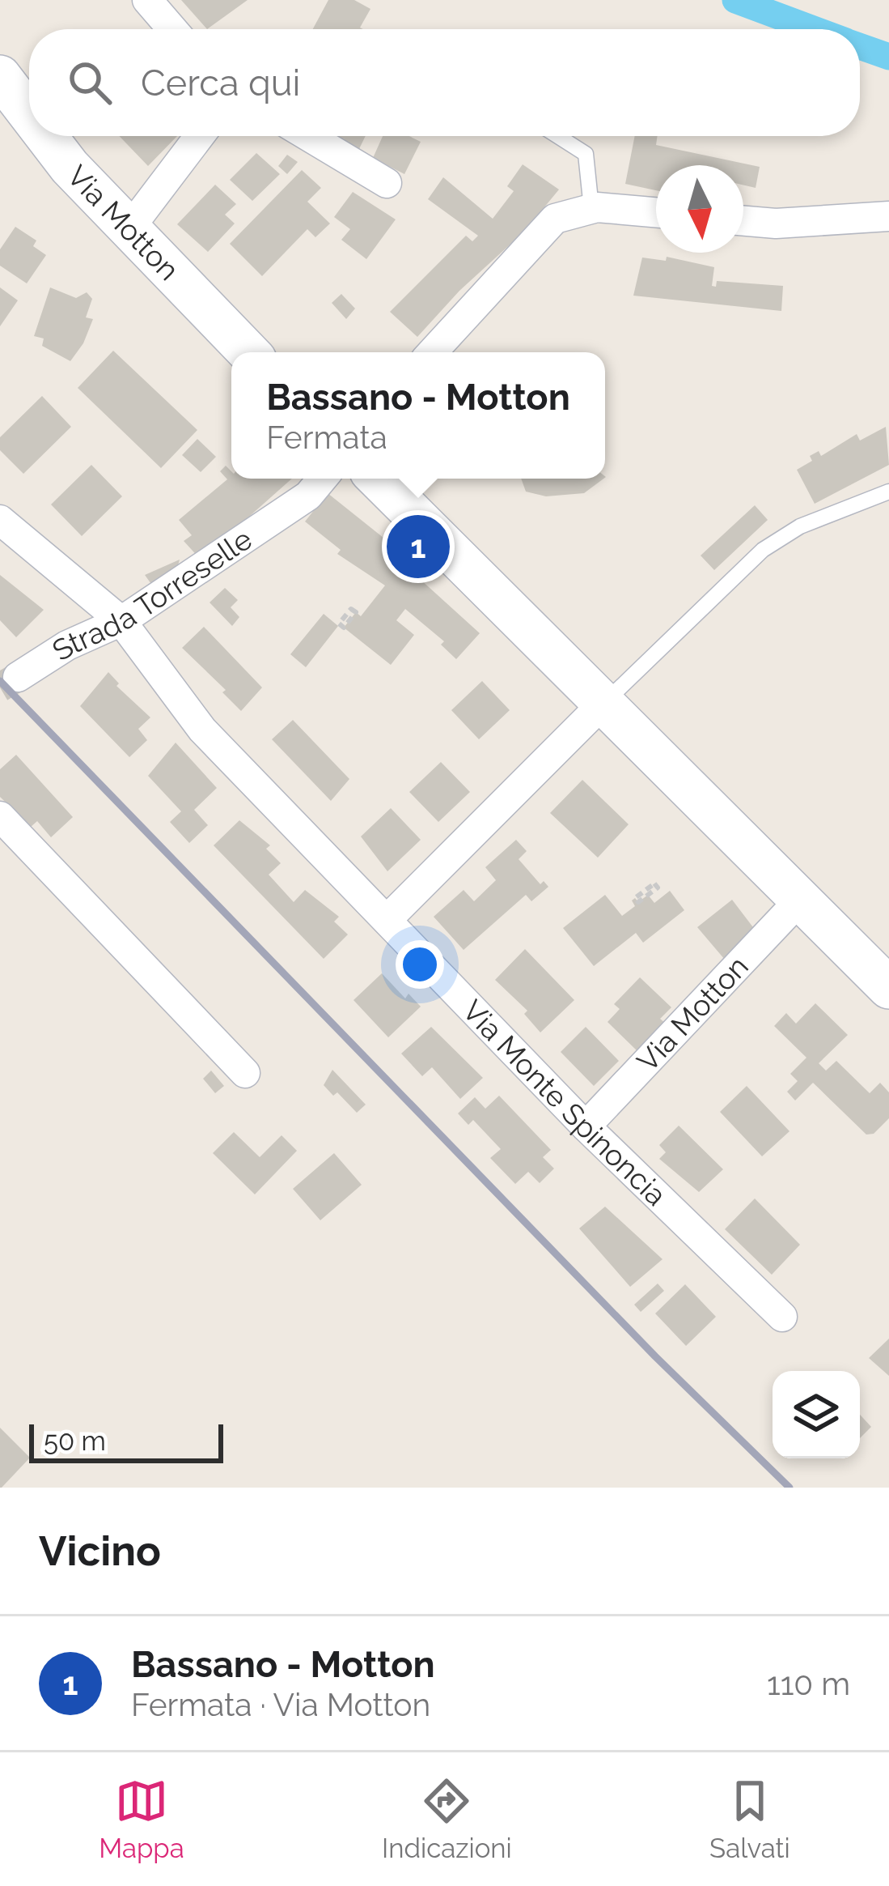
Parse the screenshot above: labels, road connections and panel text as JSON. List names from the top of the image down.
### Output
{
  "streets": {
    "main road": ["Via Motton"],
    "street": ["Strada Torreselle", "Via Monte Spinoncia"]
  },
  "crossings": [
    ["Via Motton", "Via Monte Spinoncia"],
    ["Strada Torreselle", "Via Monte Spinoncia"]
  ],
  "scale_bar": "50 m",
  "north": "bottom",
  "page": {
    "search": "Cerca qui",
    "popup": ["Bassano - Motton", "Fermata"],
    "pins": "1",
    "scale": "50 m",
    "heading": "Vicino",
    "list": [
      {
        "mark": "1",
        "name": "Bassano - Motton",
        "note": "Fermata · Via Motton",
        "value": "110 m"
      }
    ],
    "nav": ["Mappa", "Indicazioni", "Salvati"]
  }
}
